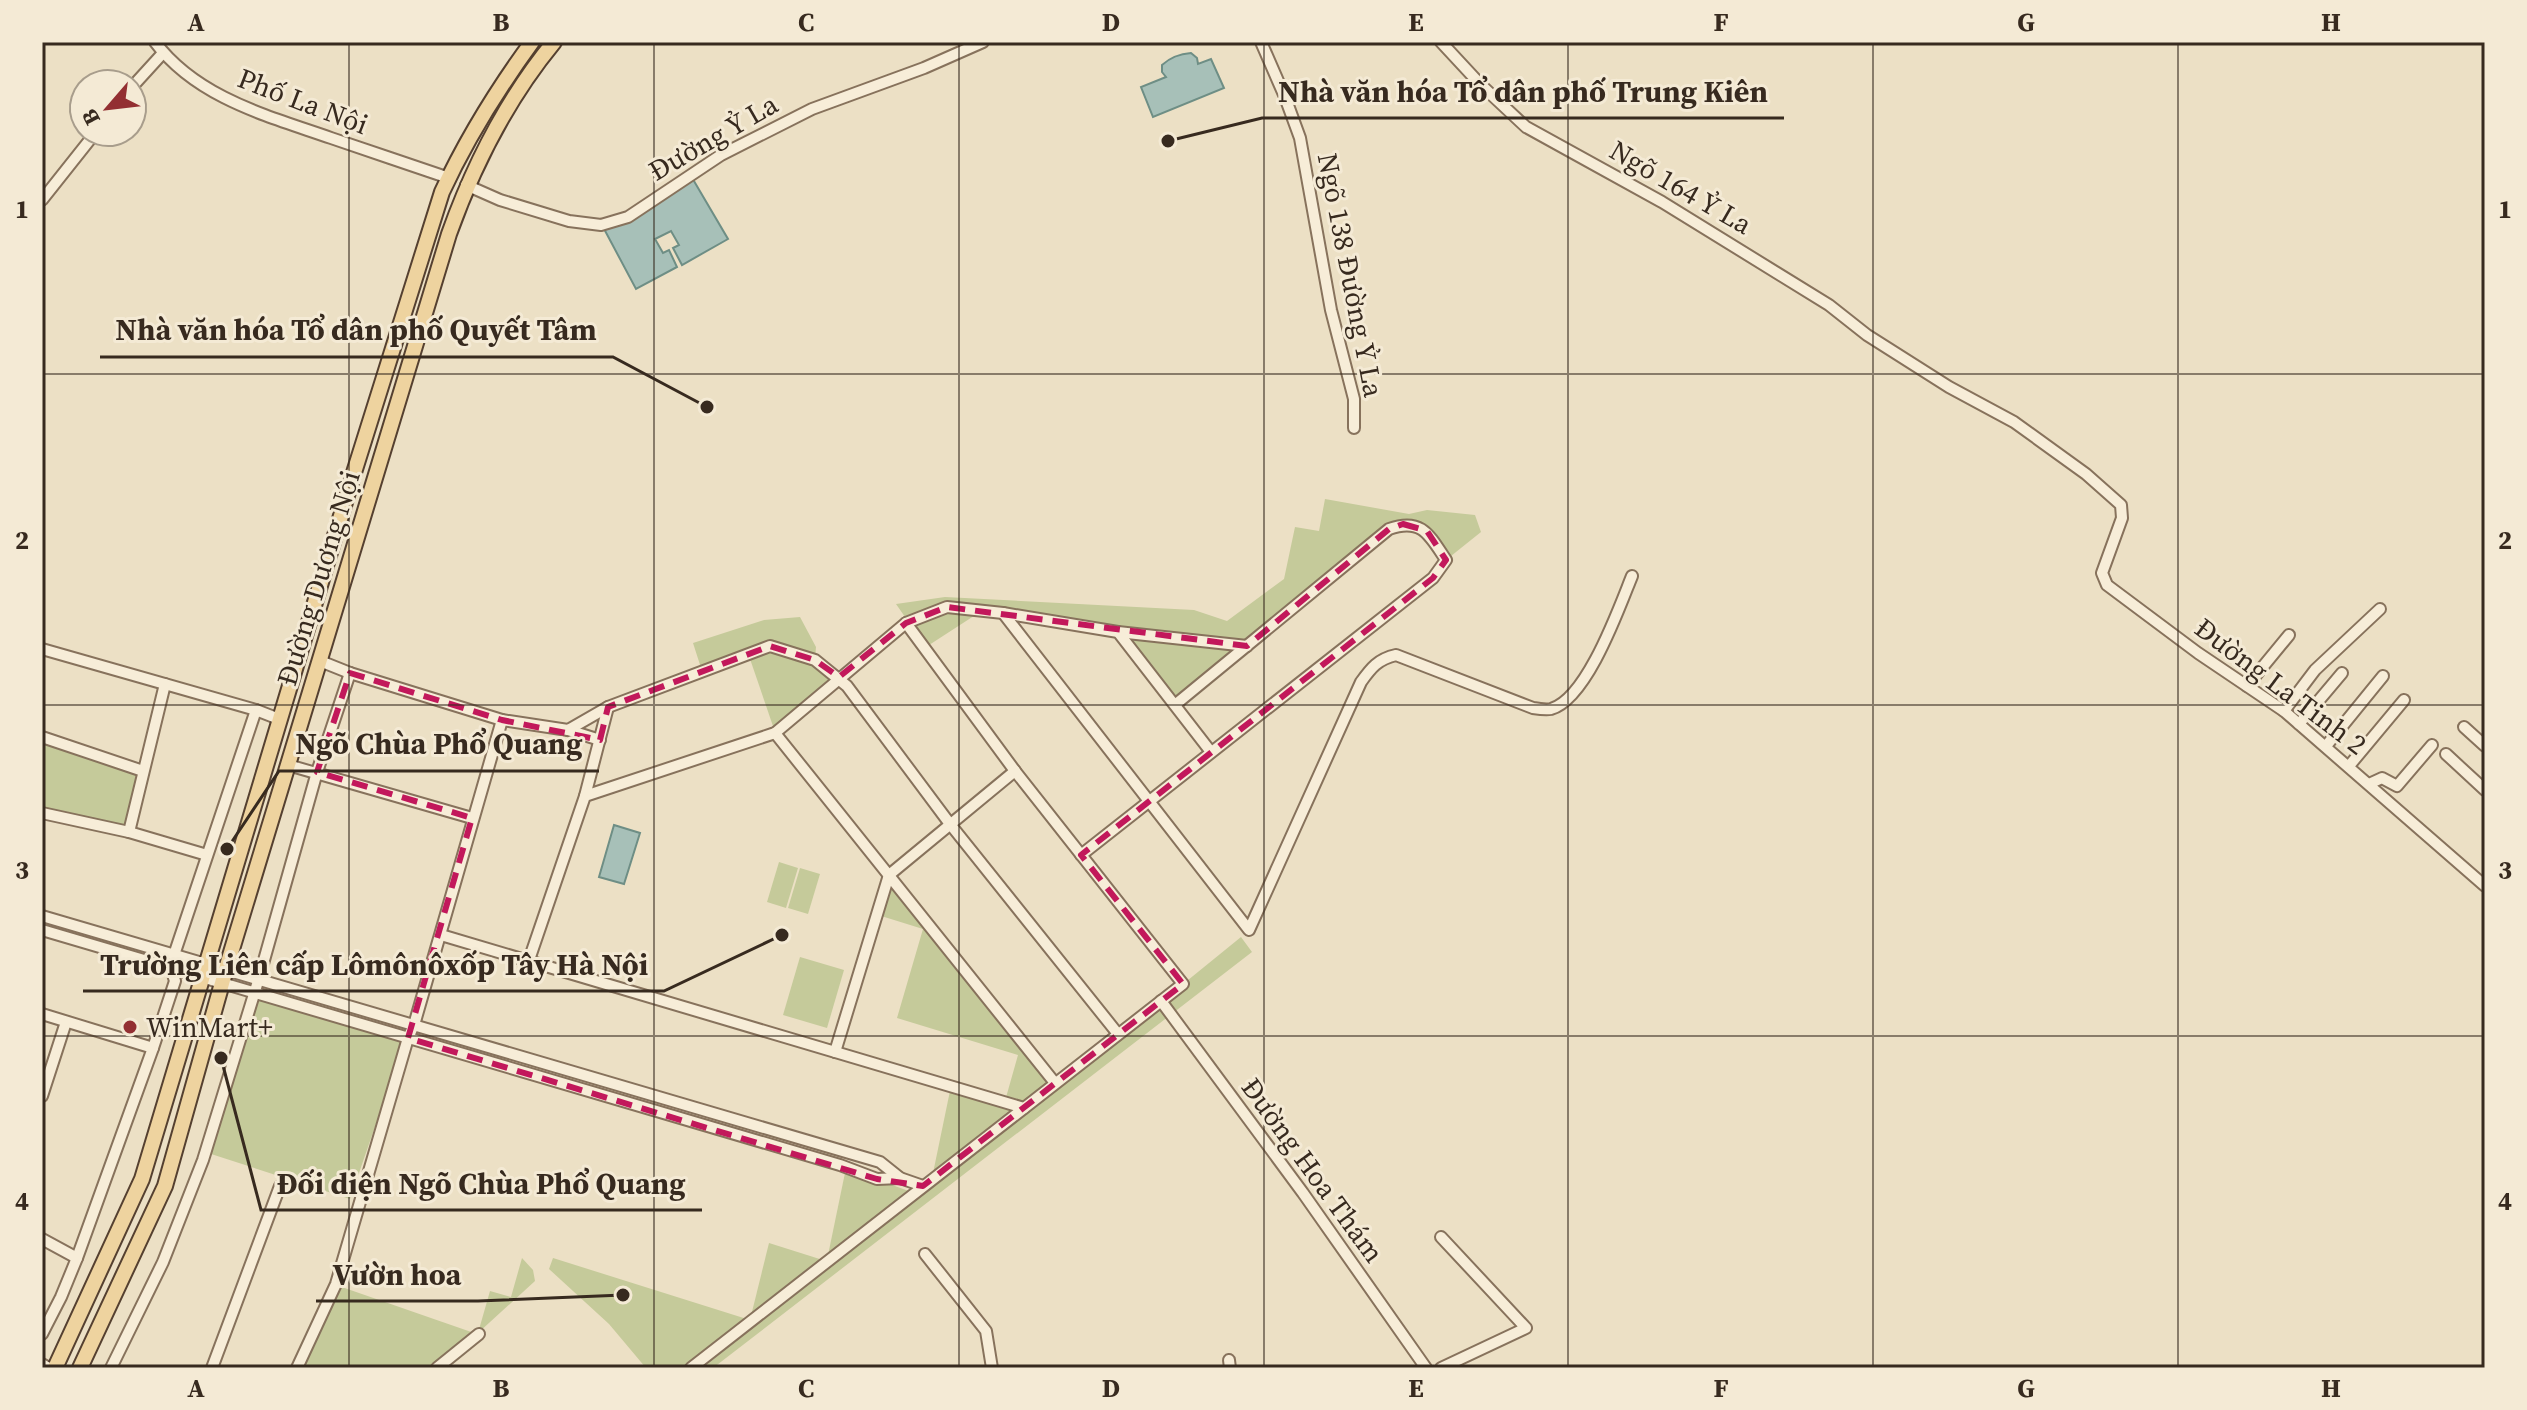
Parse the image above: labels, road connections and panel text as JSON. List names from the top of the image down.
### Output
{
  "streets": {
    "main road": ["Đường Dương Nội"],
    "street": [
      "Phố La Nội",
      "Đường Ỷ La",
      "Ngõ 164 Ỷ La",
      "Ngõ 138 Đường Ỷ La",
      "Đường La Tinh 2",
      "Đường Hoa Thám"
    ]
  },
  "crossings": [
    ["Phố La Nội", "Đường Dương Nội"],
    ["Đường Ỷ La", "Đường Dương Nội"],
    ["Ngõ 164 Ỷ La", "Đường La Tinh 2"]
  ],
  "places": [
    "Nhà văn hóa Tổ dân phố Trung Kiên",
    "Nhà văn hóa Tổ dân phố Quyết Tâm",
    "Ngõ Chùa Phổ Quang",
    "Trường Liên cấp Lômônôxốp Tây Hà Nội",
    "WinMart+",
    "Đối diện Ngõ Chùa Phổ Quang",
    "Vườn hoa"
  ],
  "north": "bottom left",
  "grid": {
    "columns": [
      "A",
      "B",
      "C",
      "D",
      "E",
      "F",
      "G",
      "H"
    ],
    "rows": [
      "1",
      "2",
      "3",
      "4"
    ]
  }
}
